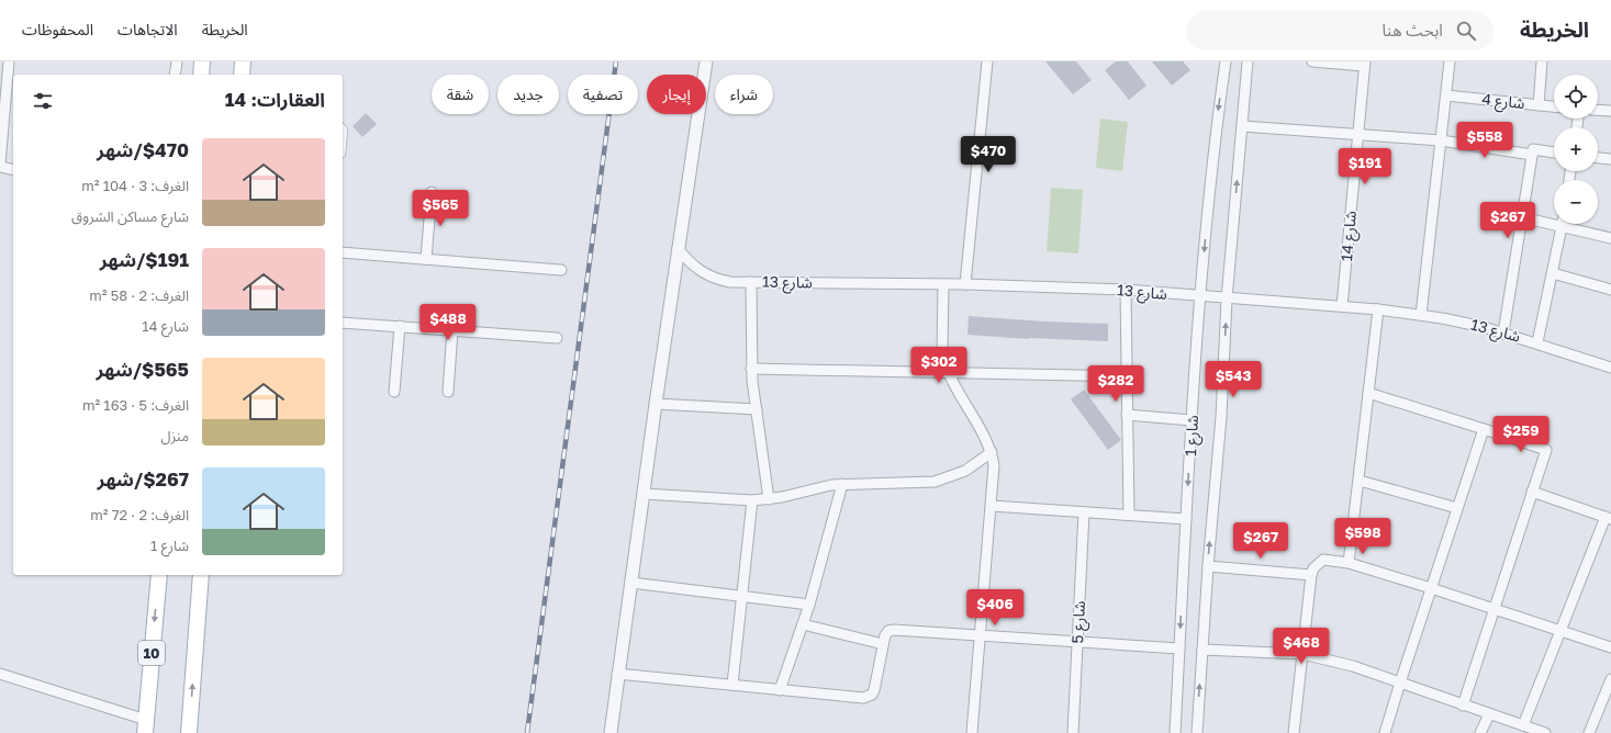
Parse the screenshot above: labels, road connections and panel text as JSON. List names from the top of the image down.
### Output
{
  "streets": {
    "main road": ["10"],
    "street": [
      "شارع 4",
      "شارع 14",
      "شارع 13",
      "شارع 1",
      "شارع 5"
    ]
  },
  "crossings": [
    ["شارع 14", "شارع 13"],
    ["شارع 13", "شارع 1"]
  ],
  "page": {
    "header": "الخريطة",
    "search": "ابحث هنا",
    "nav": ["الخريطة", "الاتجاهات", "المحفوظات"],
    "map_buttons": ["+", "−"],
    "chip": [
      "شراء",
      "إيجار",
      "تصفية",
      "جديد",
      "شقة"
    ],
    "heading": "العقارات: 14",
    "price": [
      "$558",
      "$470",
      "$191",
      "$565",
      "$267",
      "$488",
      "$302",
      "$543",
      "$282",
      "$259",
      "$598",
      "$267",
      "$406",
      "$468"
    ],
    "list": [
      {
        "name": "$470/شهر",
        "note": "الغرف: 3 · 104 m² · شارع مساكن الشروق"
      },
      {
        "name": "$191/شهر",
        "note": "الغرف: 2 · 58 m² · شارع 14"
      },
      {
        "name": "$565/شهر",
        "note": "الغرف: 5 · 163 m² · منزل"
      },
      {
        "name": "$267/شهر",
        "note": "الغرف: 2 · 72 m² · شارع 1"
      }
    ]
  }
}
